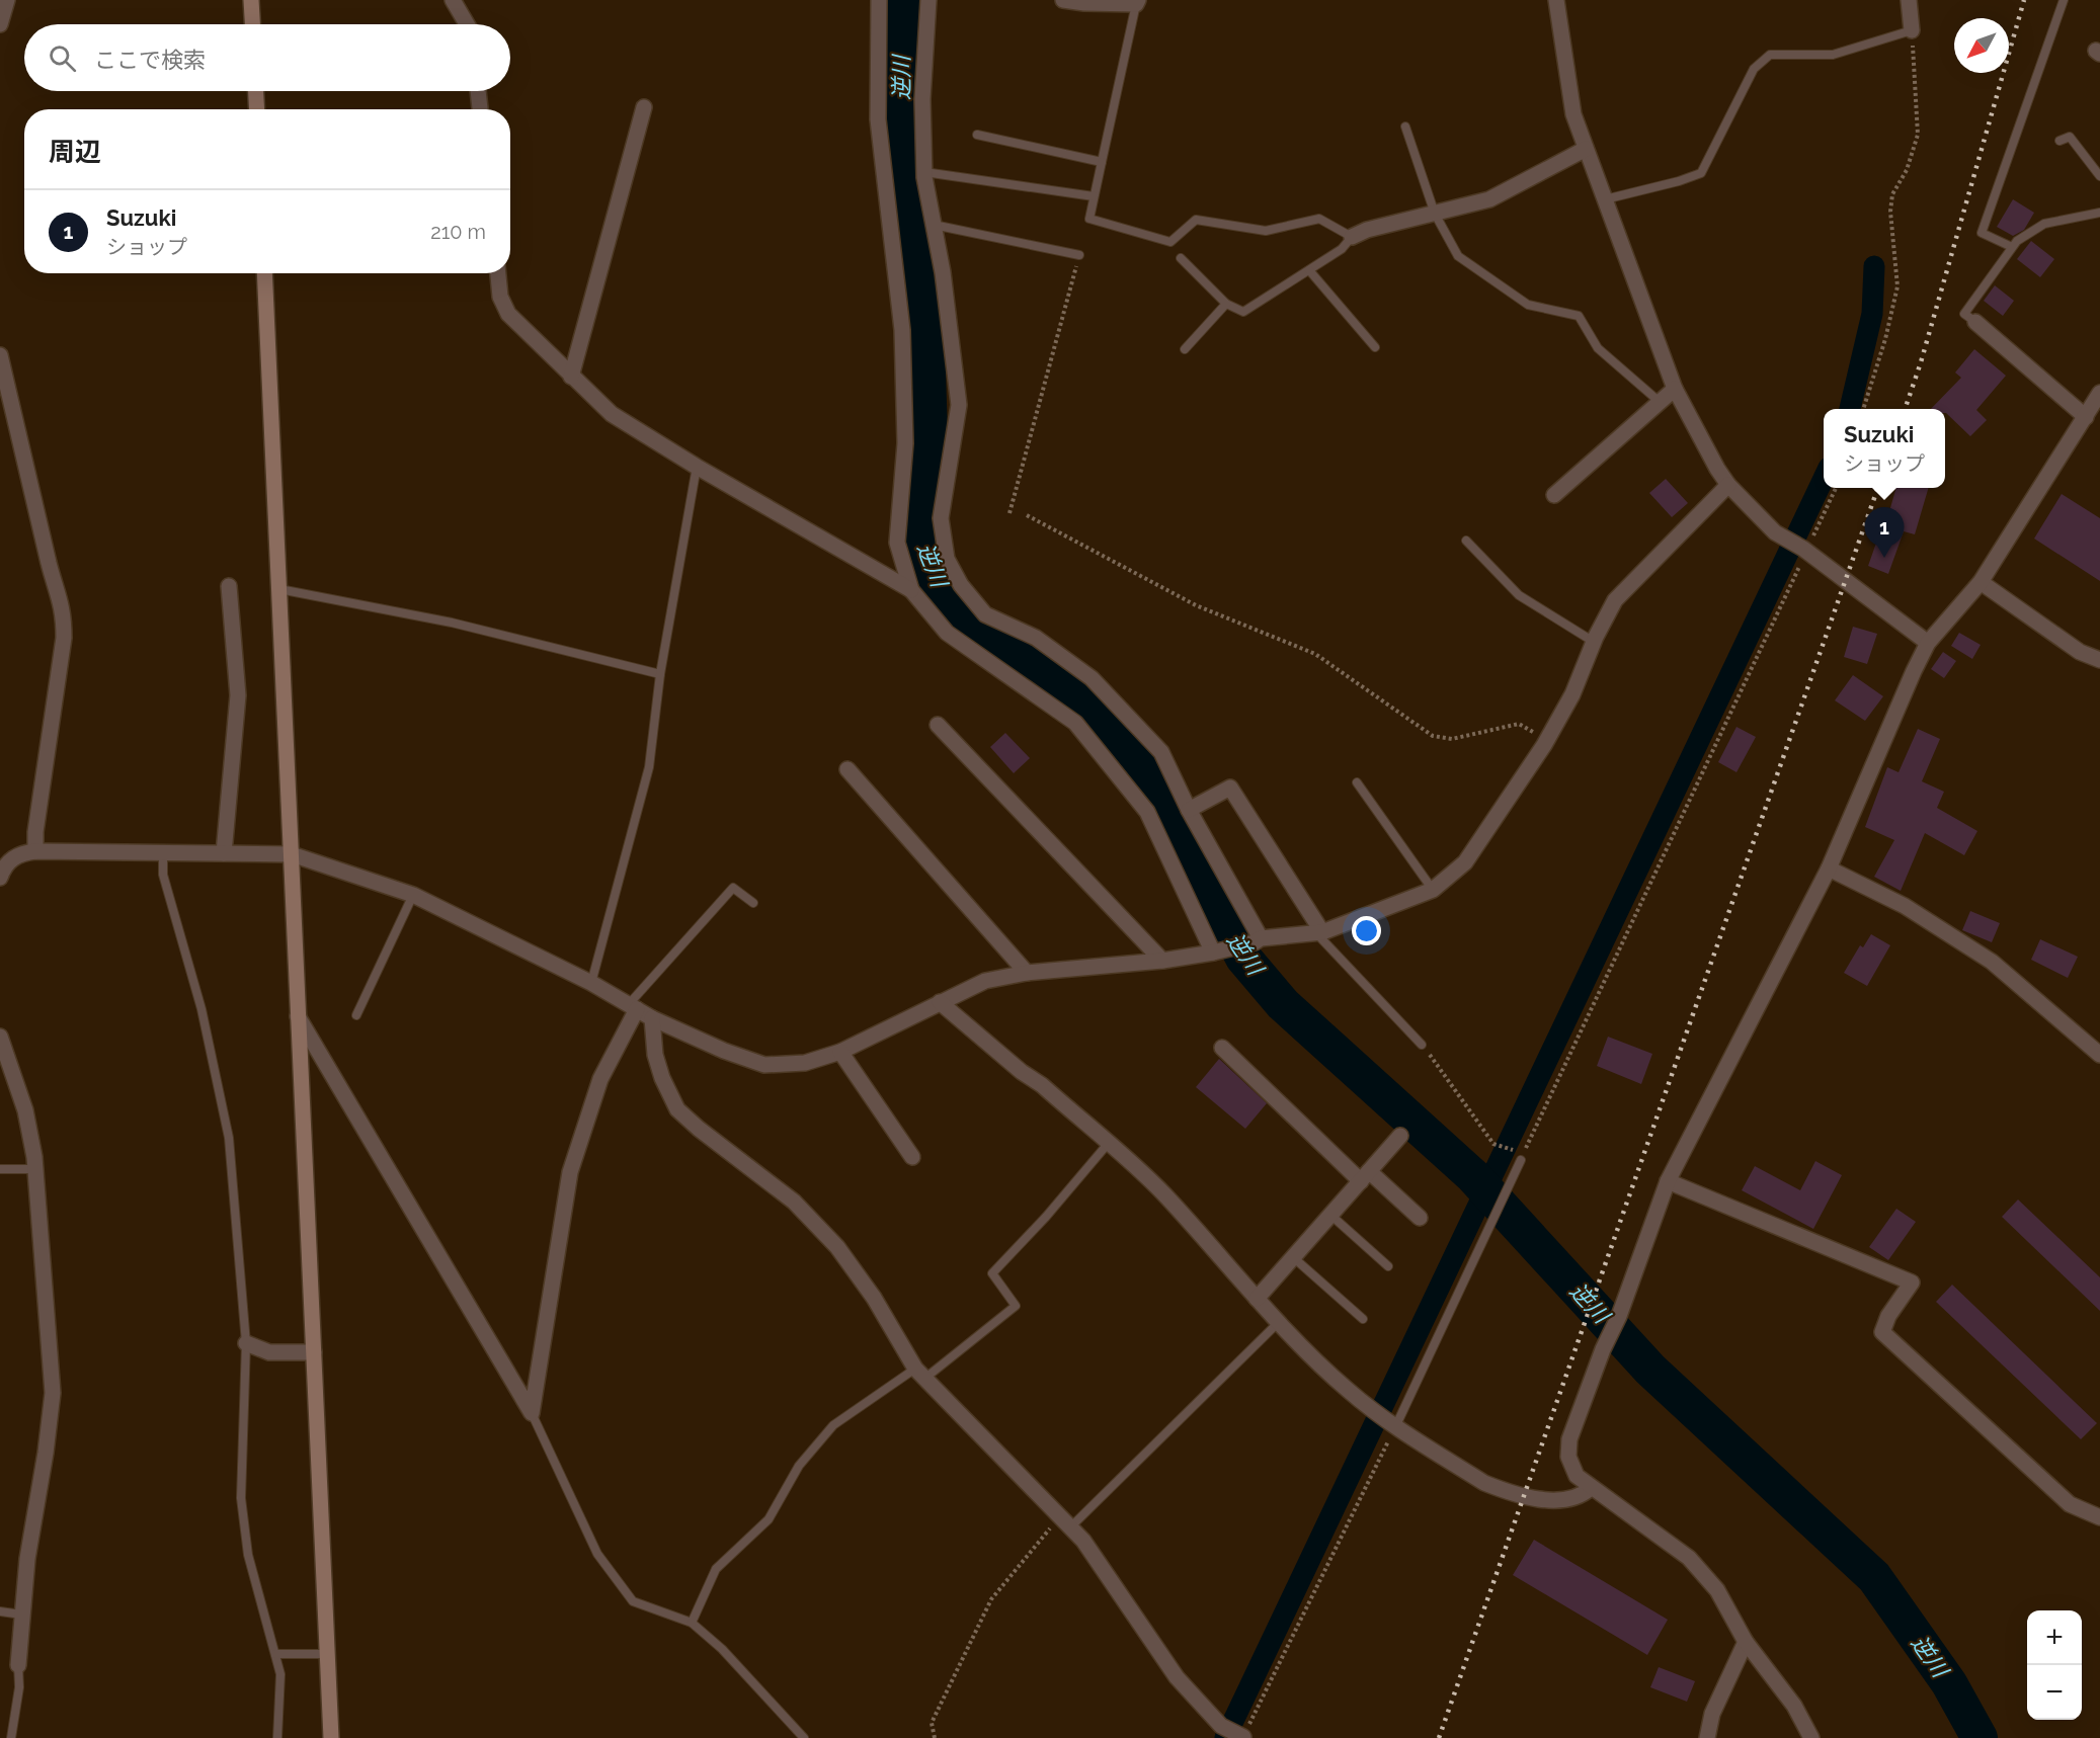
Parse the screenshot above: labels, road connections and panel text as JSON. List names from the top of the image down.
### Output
{
  "water": ["逆川"],
  "north": "bottom left",
  "page": {
    "search": "ここで検索",
    "heading": "周辺",
    "list": [
      {
        "mark": "1",
        "name": "Suzuki",
        "note": "ショップ",
        "value": "210 m"
      }
    ],
    "popup": ["Suzuki", "ショップ"],
    "pins": "1",
    "map_buttons": ["+", "−"]
  }
}
